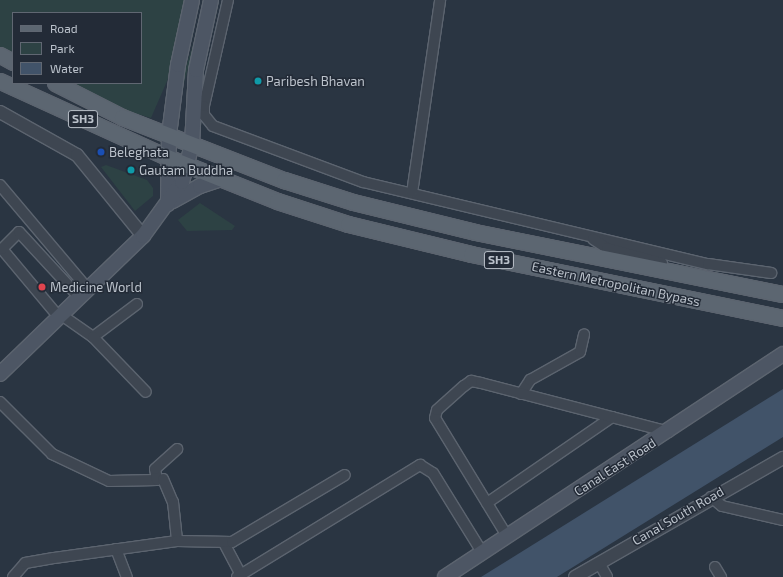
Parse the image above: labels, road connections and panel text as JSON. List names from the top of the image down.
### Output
{
  "streets": {
    "main road": ["SH3", "Eastern Metropolitan Bypass", "Canal East Road"],
    "street": ["Canal South Road"]
  },
  "places": [
    "Paribesh Bhavan",
    "Beleghata",
    "Gautam Buddha",
    "Medicine World"
  ],
  "legend": ["Road", "Park", "Water"]
}
